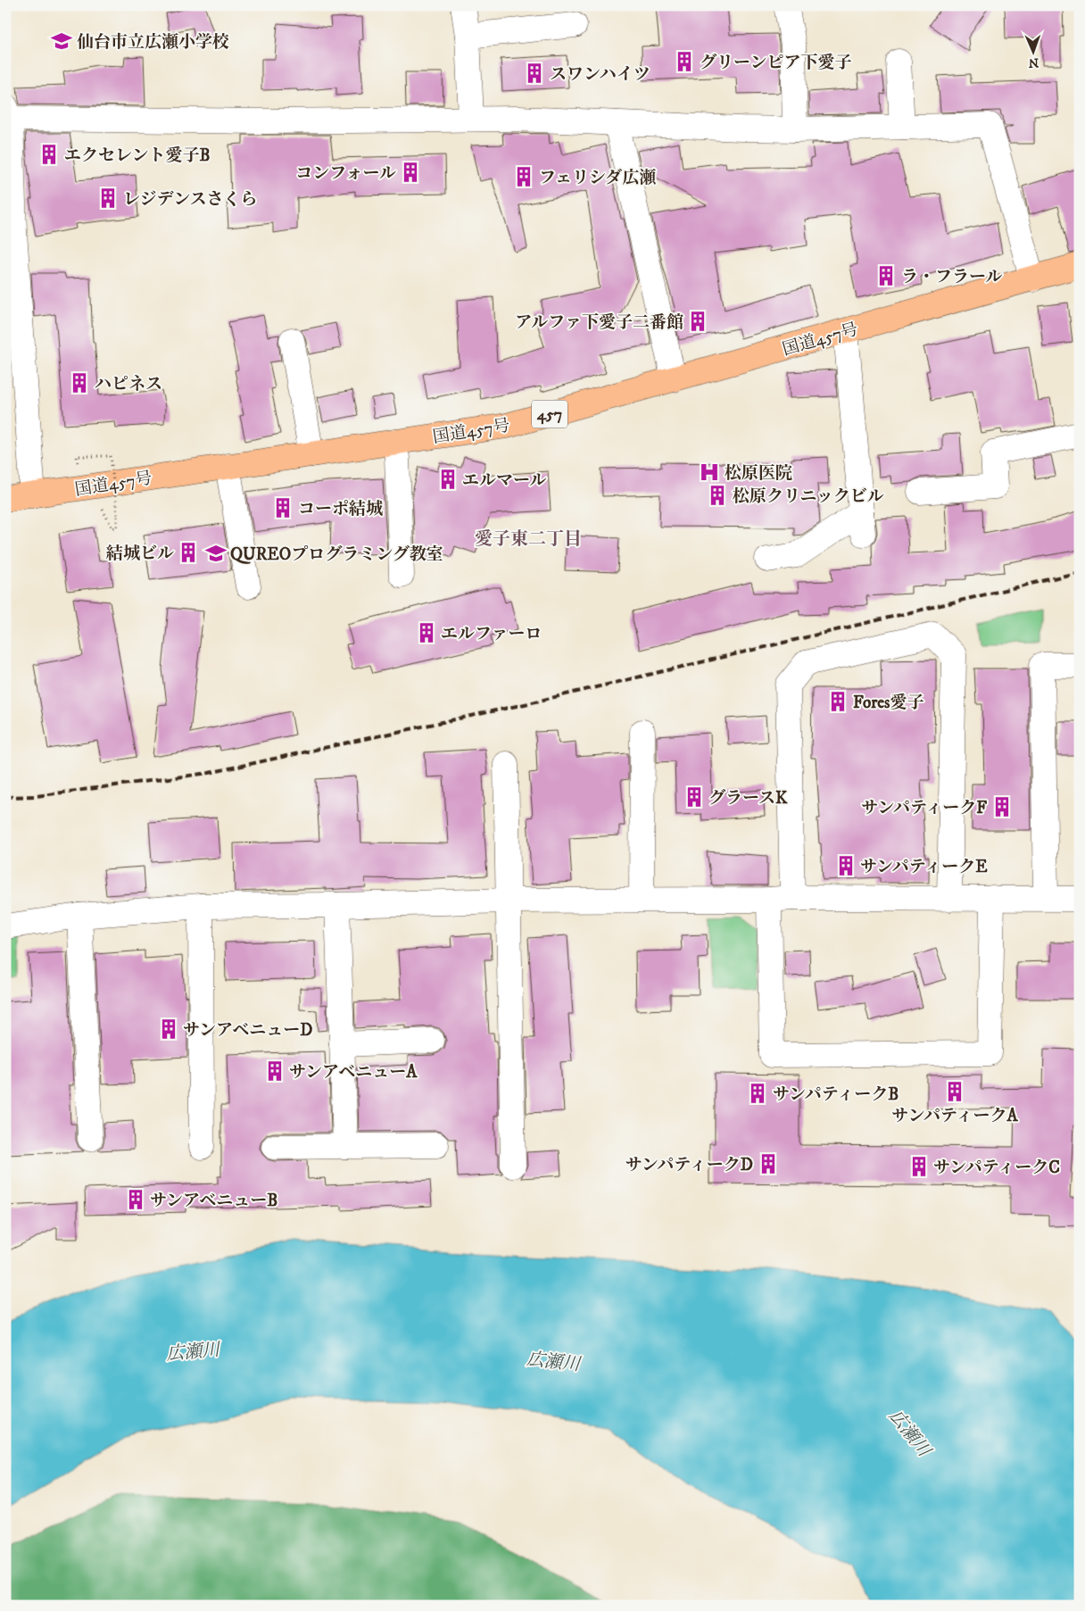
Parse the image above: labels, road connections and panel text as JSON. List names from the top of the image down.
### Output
{
  "streets": {
    "highway": ["国道457号", "457"]
  },
  "districts": ["愛子東二丁目"],
  "water": ["広瀬川"],
  "places": {
    "school or university": ["仙台市立広瀬小学校", "QUREOプログラミング教室"],
    "building": [
      "グリーンピア下愛子",
      "スワンハイツ",
      "エクセレント愛子B",
      "コンフォール",
      "フェリシダ広瀬",
      "レジデンスさくら",
      "ラ・フラール",
      "アルファ下愛子二番館",
      "ハピネス",
      "エルマール",
      "松原クリニックビル",
      "コーポ結城",
      "結城ビル",
      "エルファーロ",
      "Fores愛子",
      "グラースK",
      "サンパティークF",
      "サンパティークE",
      "サンアベニューD",
      "サンアベニューA",
      "サンパティークA",
      "サンパティークB",
      "サンパティークD",
      "サンパティークC",
      "サンアベニューB"
    ],
    "hospital": ["松原医院"]
  },
  "north": "bottom"
}
